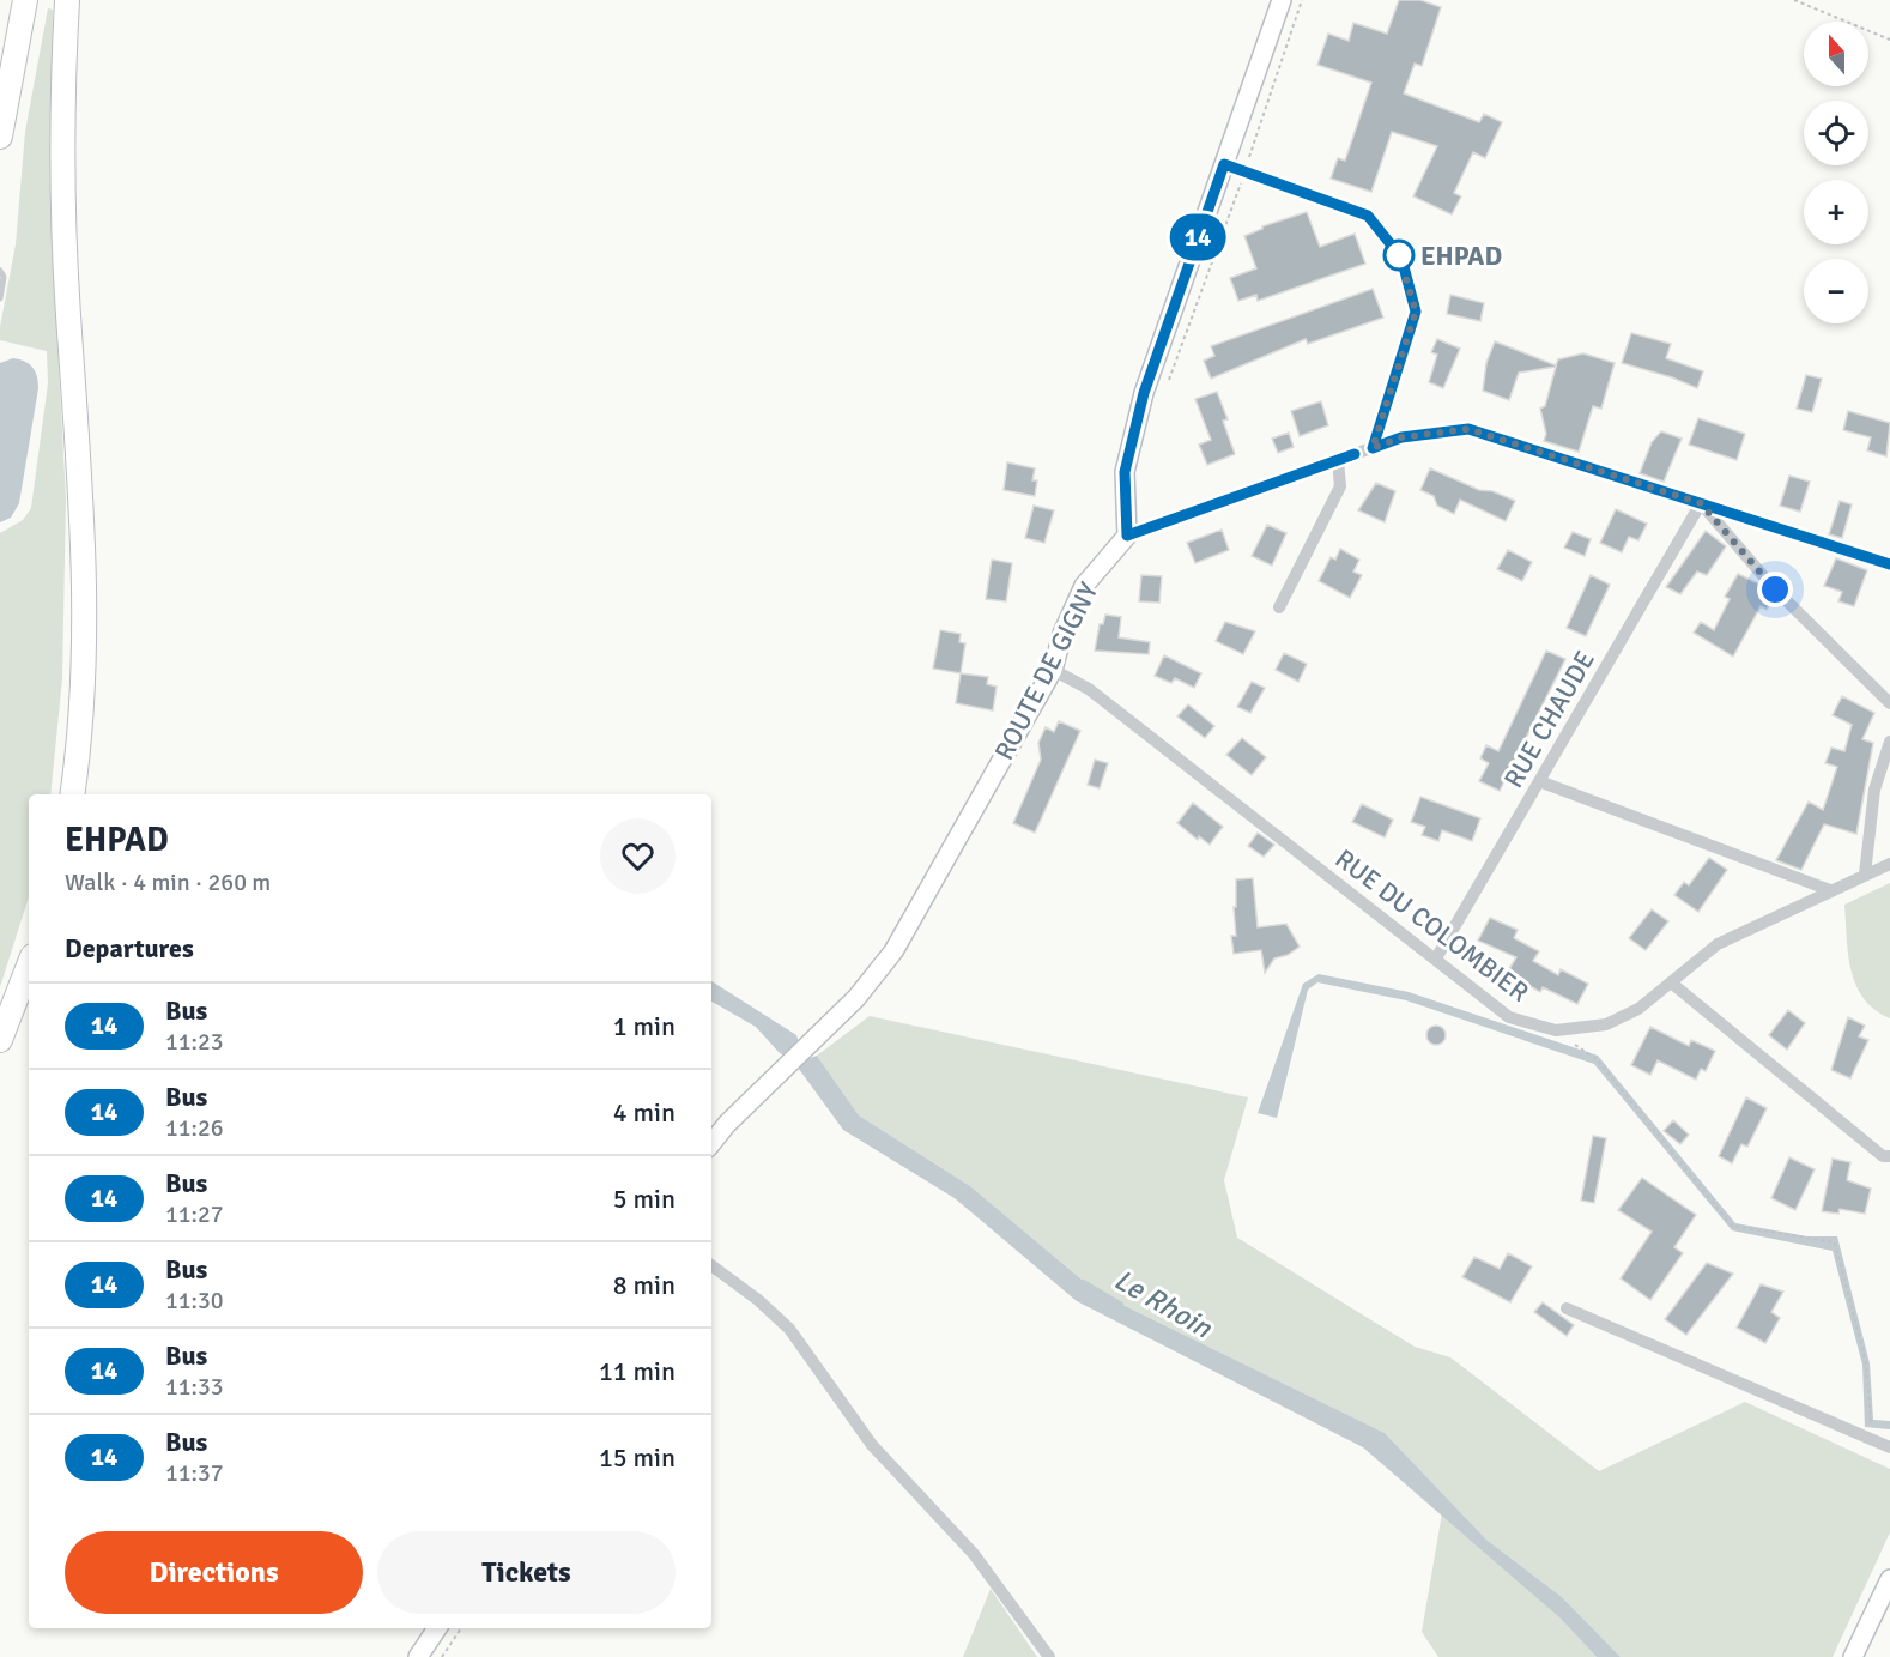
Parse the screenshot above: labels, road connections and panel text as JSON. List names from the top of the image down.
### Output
{
  "streets": {
    "street": ["ROUTE DE GIGNY", "RUE CHAUDE", "RUE DU COLOMBIER"]
  },
  "crossings": [
    ["ROUTE DE GIGNY", "RUE DU COLOMBIER"],
    ["RUE CHAUDE", "RUE DU COLOMBIER"]
  ],
  "water": ["Le Rhoin"],
  "places": ["EHPAD"],
  "lines": ["bus line 14"],
  "north": "top",
  "page": {
    "on_map": "14",
    "map_buttons": ["+", "−"],
    "heading": [
      ["EHPAD", "Walk · 4 min · 260 m"],
      "Departures"
    ],
    "list": [
      {
        "mark": "14",
        "name": "Bus",
        "note": "11:23",
        "value": "1 min"
      },
      {
        "mark": "14",
        "name": "Bus",
        "note": "11:26",
        "value": "4 min"
      },
      {
        "mark": "14",
        "name": "Bus",
        "note": "11:27",
        "value": "5 min"
      },
      {
        "mark": "14",
        "name": "Bus",
        "note": "11:30",
        "value": "8 min"
      },
      {
        "mark": "14",
        "name": "Bus",
        "note": "11:33",
        "value": "11 min"
      },
      {
        "mark": "14",
        "name": "Bus",
        "note": "11:37",
        "value": "15 min"
      }
    ],
    "buttons": ["Directions", "Tickets"]
  }
}
